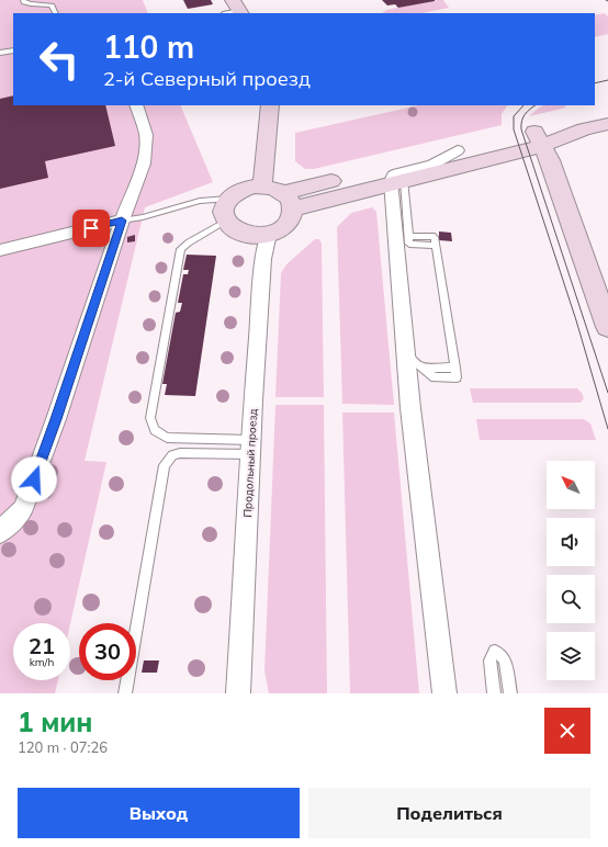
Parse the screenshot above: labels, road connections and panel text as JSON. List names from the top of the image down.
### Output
{
  "streets": {
    "street": ["Продольный проезд"]
  },
  "north": "top left",
  "page": {
    "turn": ["110 m", "2-й Северный проезд"],
    "speed": "21 km/h",
    "limit": "30",
    "heading": ["1 мин", "120 m · 07:26"],
    "buttons": ["Выход", "Поделиться"]
  }
}
